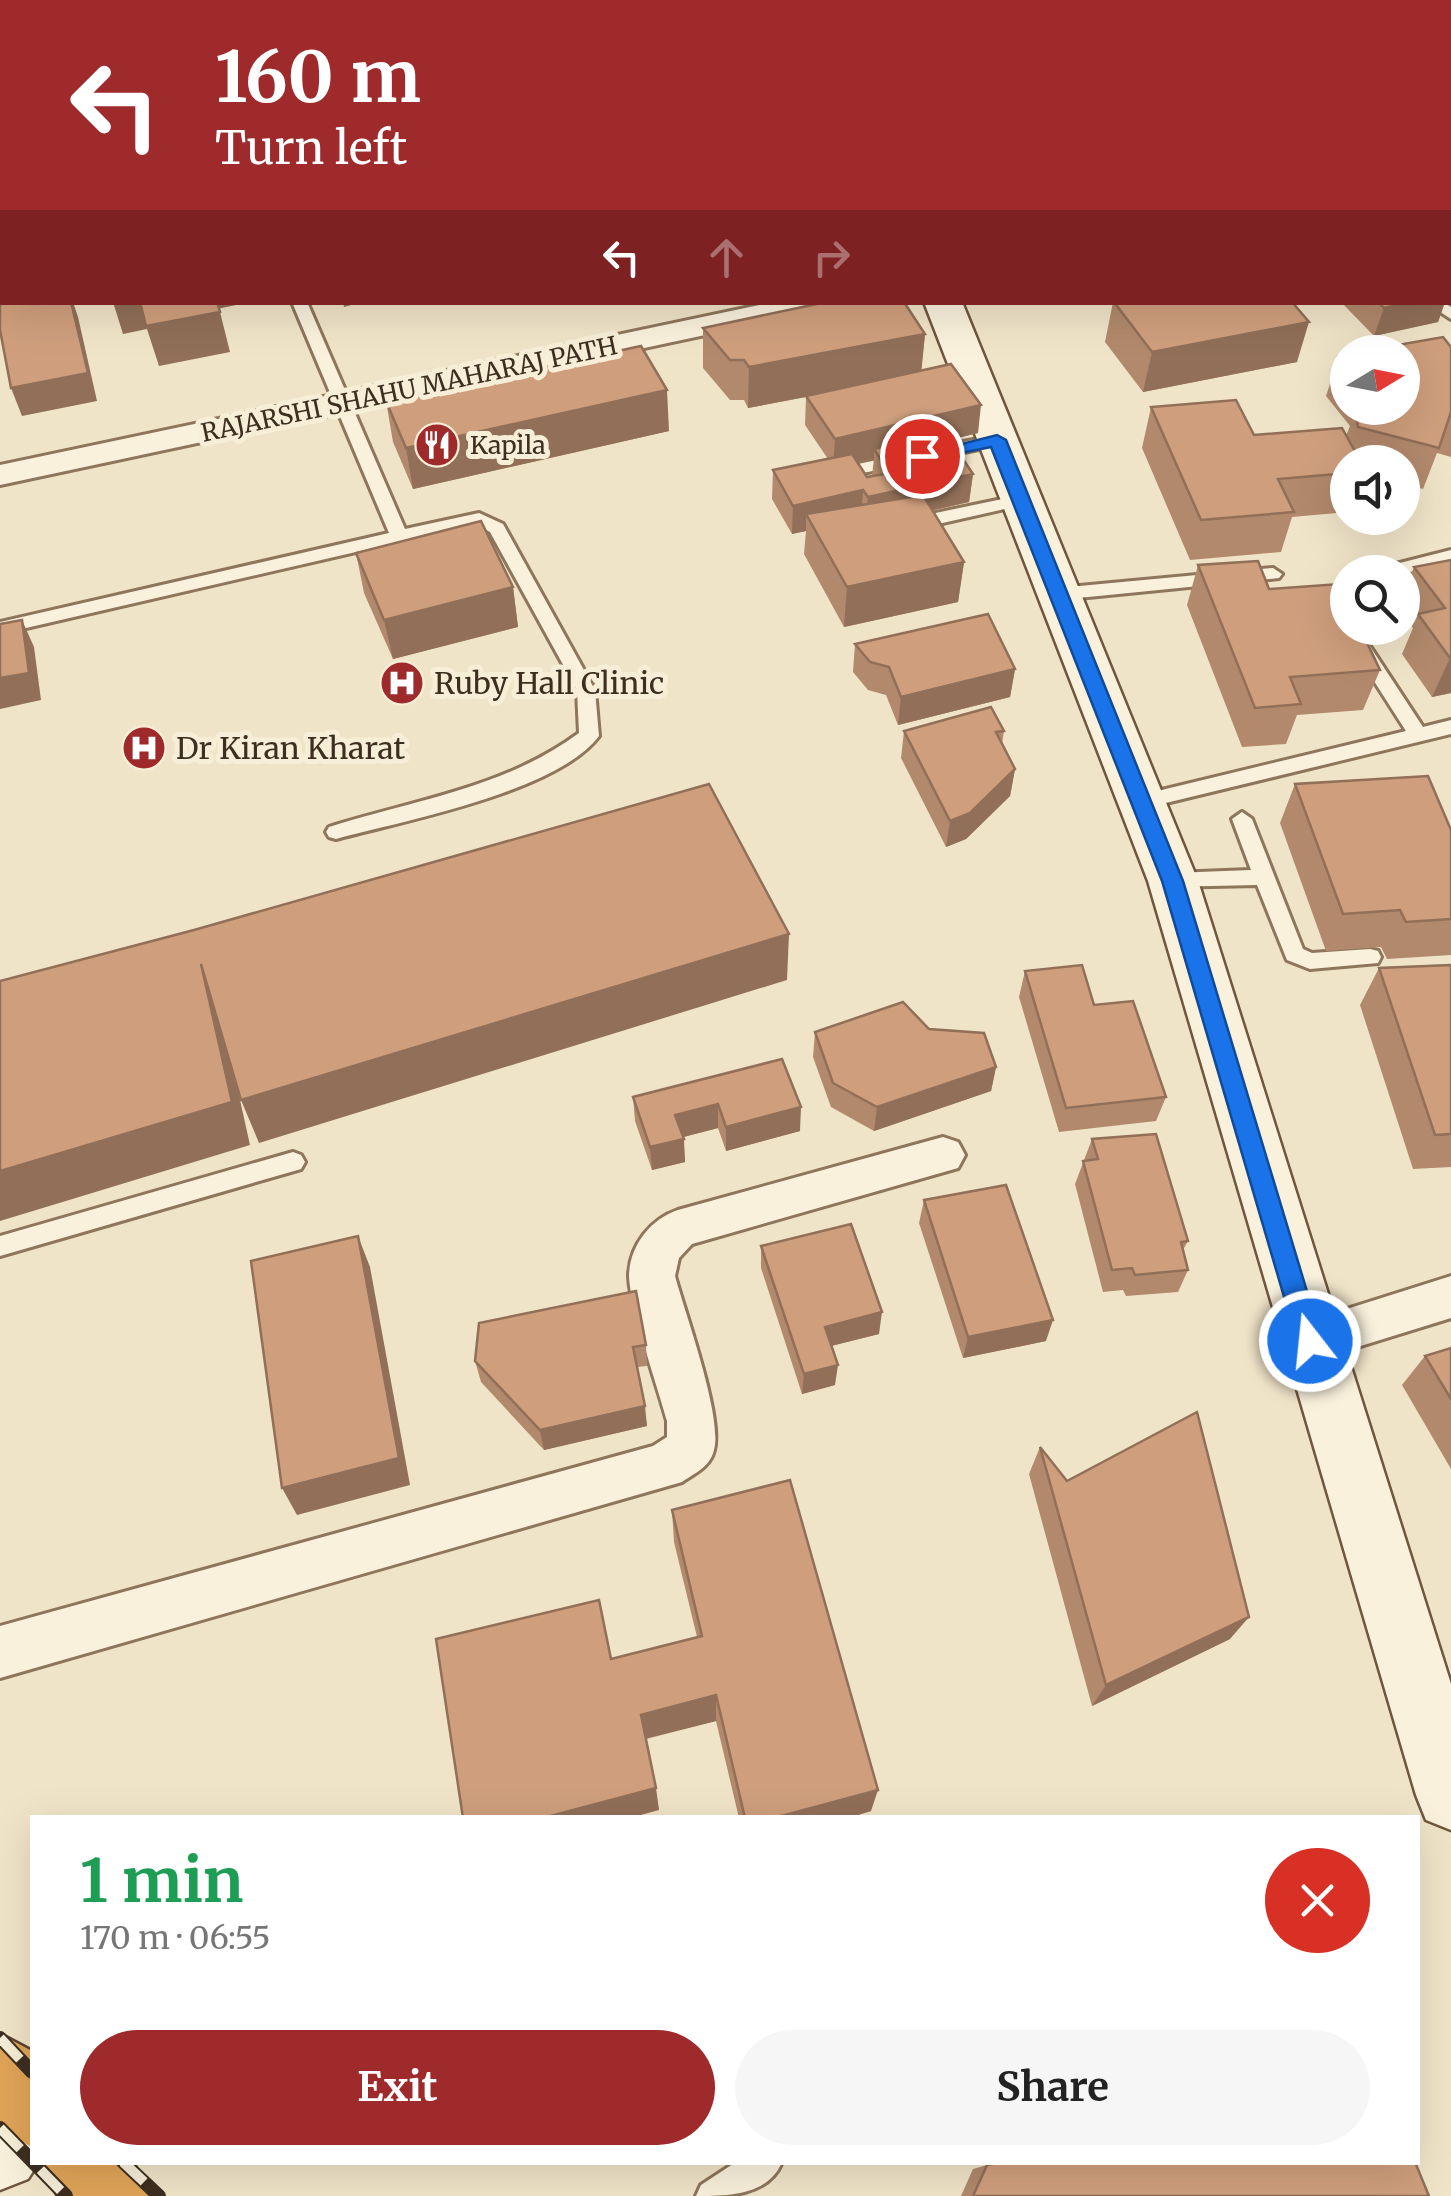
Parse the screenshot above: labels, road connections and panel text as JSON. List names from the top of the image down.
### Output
{
  "streets": {
    "street": ["RAJARSHI SHAHU MAHARAJ PATH"]
  },
  "places": {
    "restaurant": ["Kapila"],
    "hospital": ["Ruby Hall Clinic", "Dr Kiran Kharat"]
  },
  "north": "right",
  "page": {
    "turn": ["160 m", "Turn left"],
    "heading": ["1 min", "170 m · 06:55"],
    "buttons": ["Exit", "Share"]
  }
}
